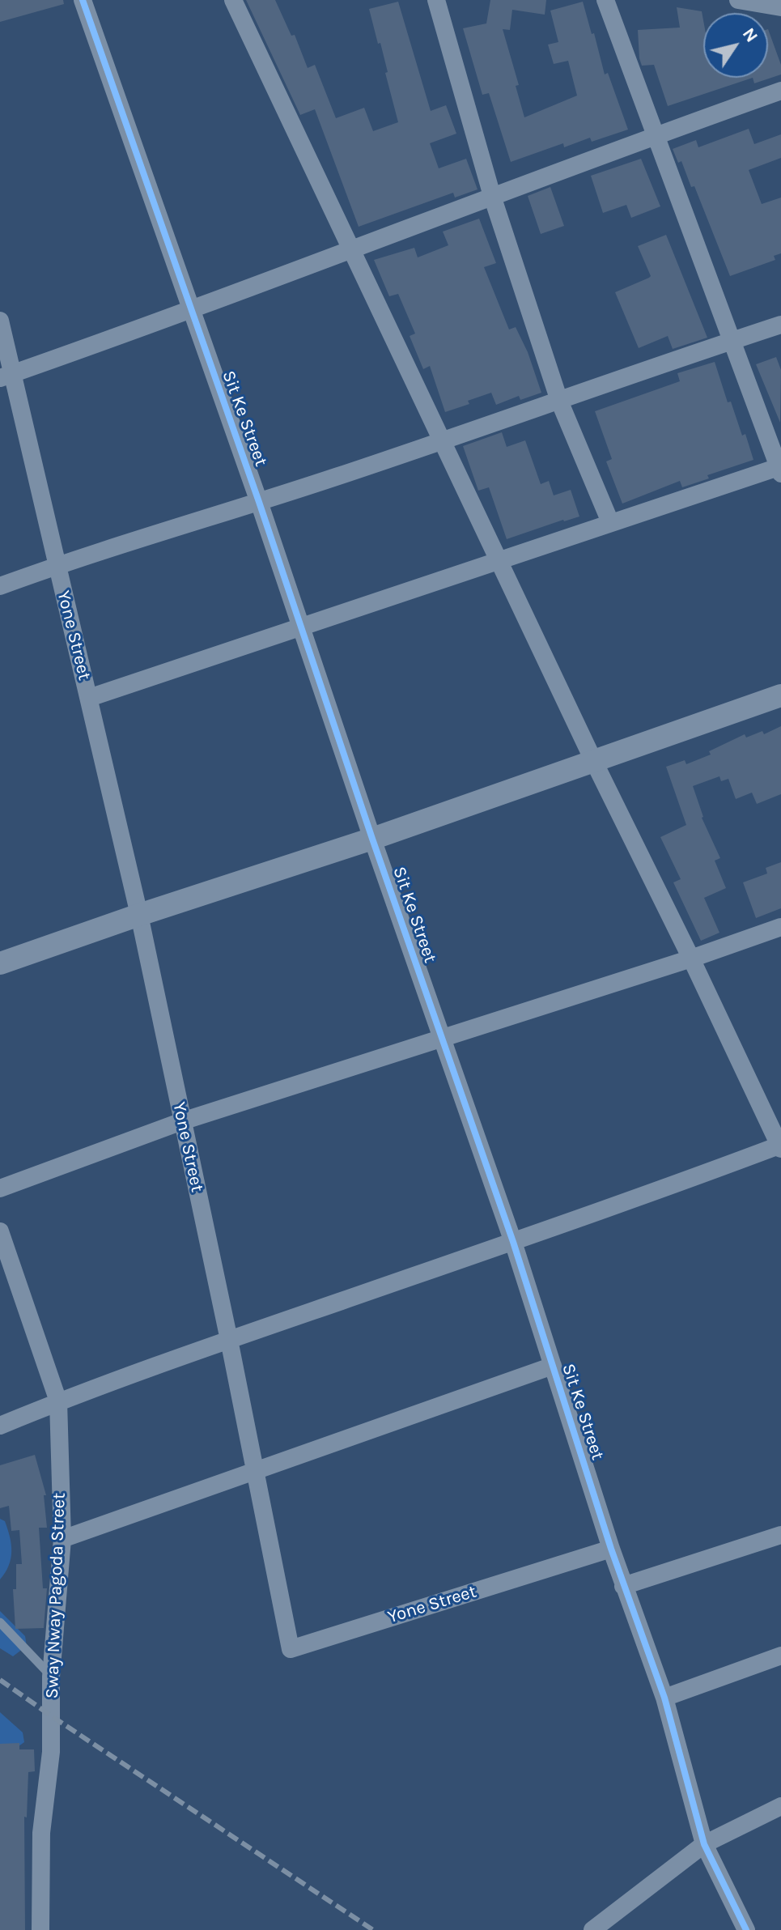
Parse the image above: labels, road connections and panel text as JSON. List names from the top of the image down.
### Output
{
  "streets": {
    "street": ["Sit Ke Street", "Yone Street", "Sway Nway Pagoda Street"]
  },
  "crossings": [
    ["Sit Ke Street", "Yone Street"]
  ],
  "north": "top right"
}
